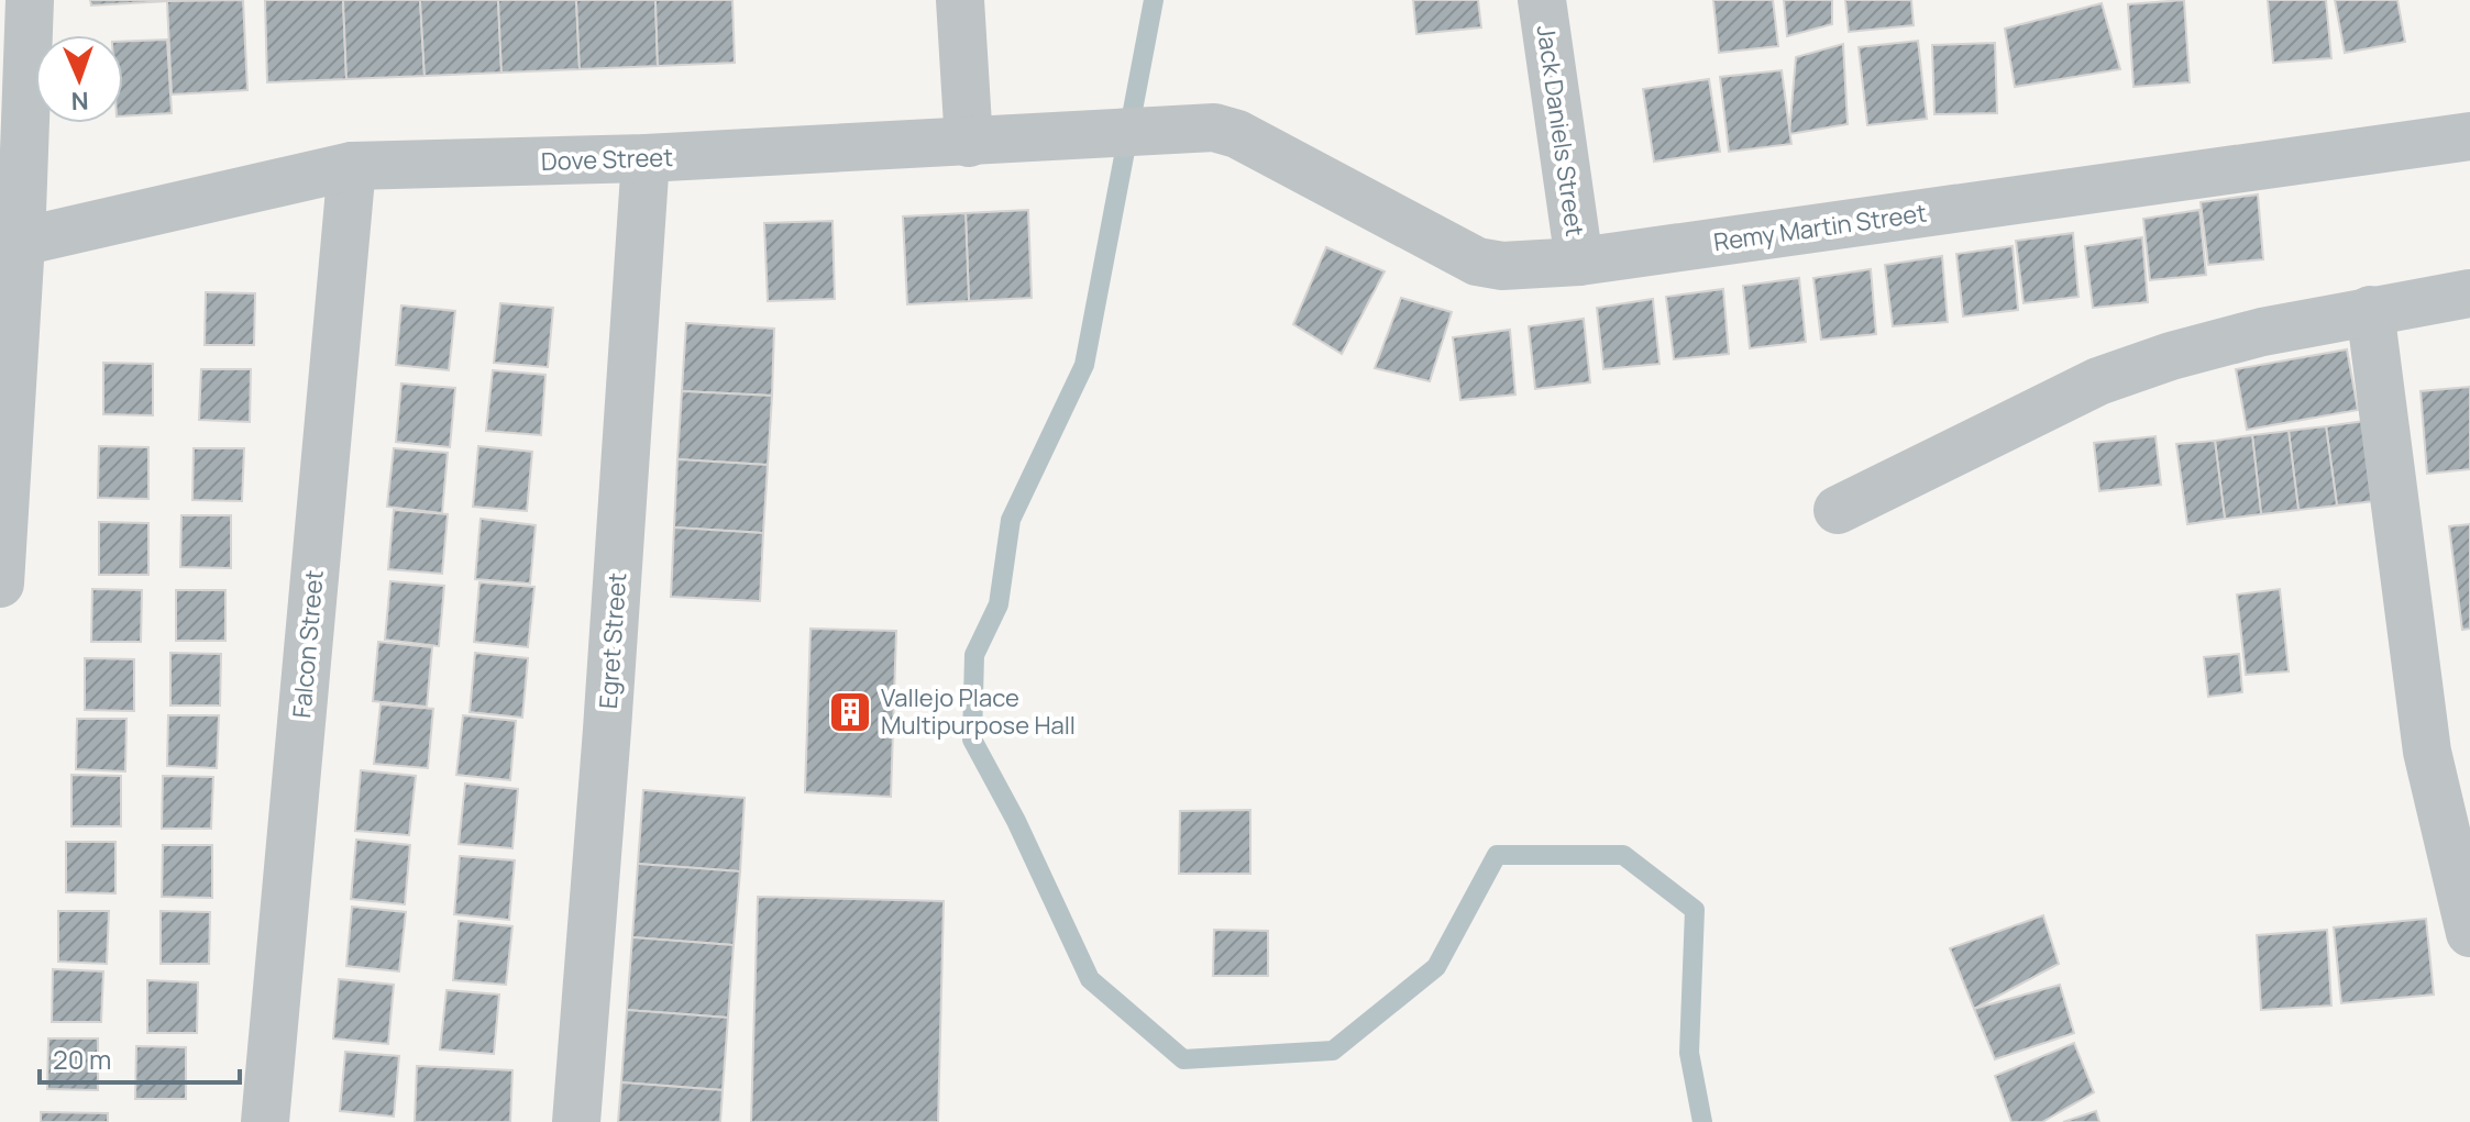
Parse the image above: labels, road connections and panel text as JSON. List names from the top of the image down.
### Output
{
  "streets": {
    "street": [
      "Jack Daniels Street",
      "Dove Street",
      "Remy Martin Street",
      "Egret Street",
      "Falcon Street"
    ]
  },
  "crossings": [
    ["Jack Daniels Street", "Remy Martin Street"],
    ["Dove Street", "Remy Martin Street"],
    ["Dove Street", "Egret Street"],
    ["Dove Street", "Falcon Street"]
  ],
  "places": {
    "building": ["Vallejo Place Multipurpose Hall"]
  },
  "scale_bar": "20 m",
  "north": "bottom"
}
